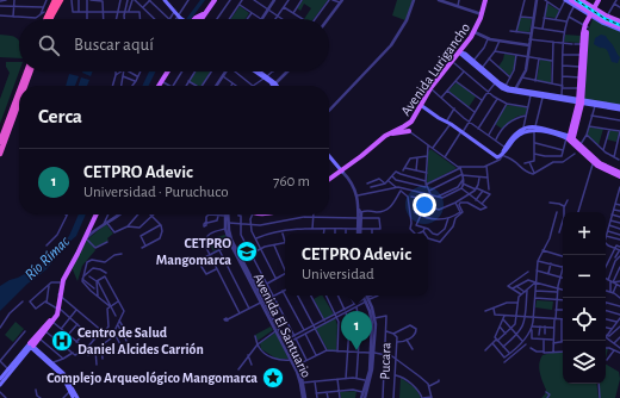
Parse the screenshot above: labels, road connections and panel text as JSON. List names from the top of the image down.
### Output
{
  "streets": {
    "main road": ["Avenida Lurigancho"],
    "street": ["Avenida El Santuario", "Pucara"]
  },
  "water": ["Río Rímac"],
  "places": {
    "school or university": ["CETPRO Mangomarca"],
    "hospital": ["Centro de Salud Daniel Alcides Carrión"],
    "place": ["Complejo Arqueológico Mangomarca"]
  },
  "page": {
    "search": "Buscar aquí",
    "heading": "Cerca",
    "list": [
      {
        "mark": "1",
        "name": "CETPRO Adevic",
        "note": "Universidad · Puruchuco",
        "value": "760 m"
      }
    ],
    "map_buttons": ["+", "−"],
    "popup": ["CETPRO Adevic", "Universidad"],
    "pins": "1"
  }
}
